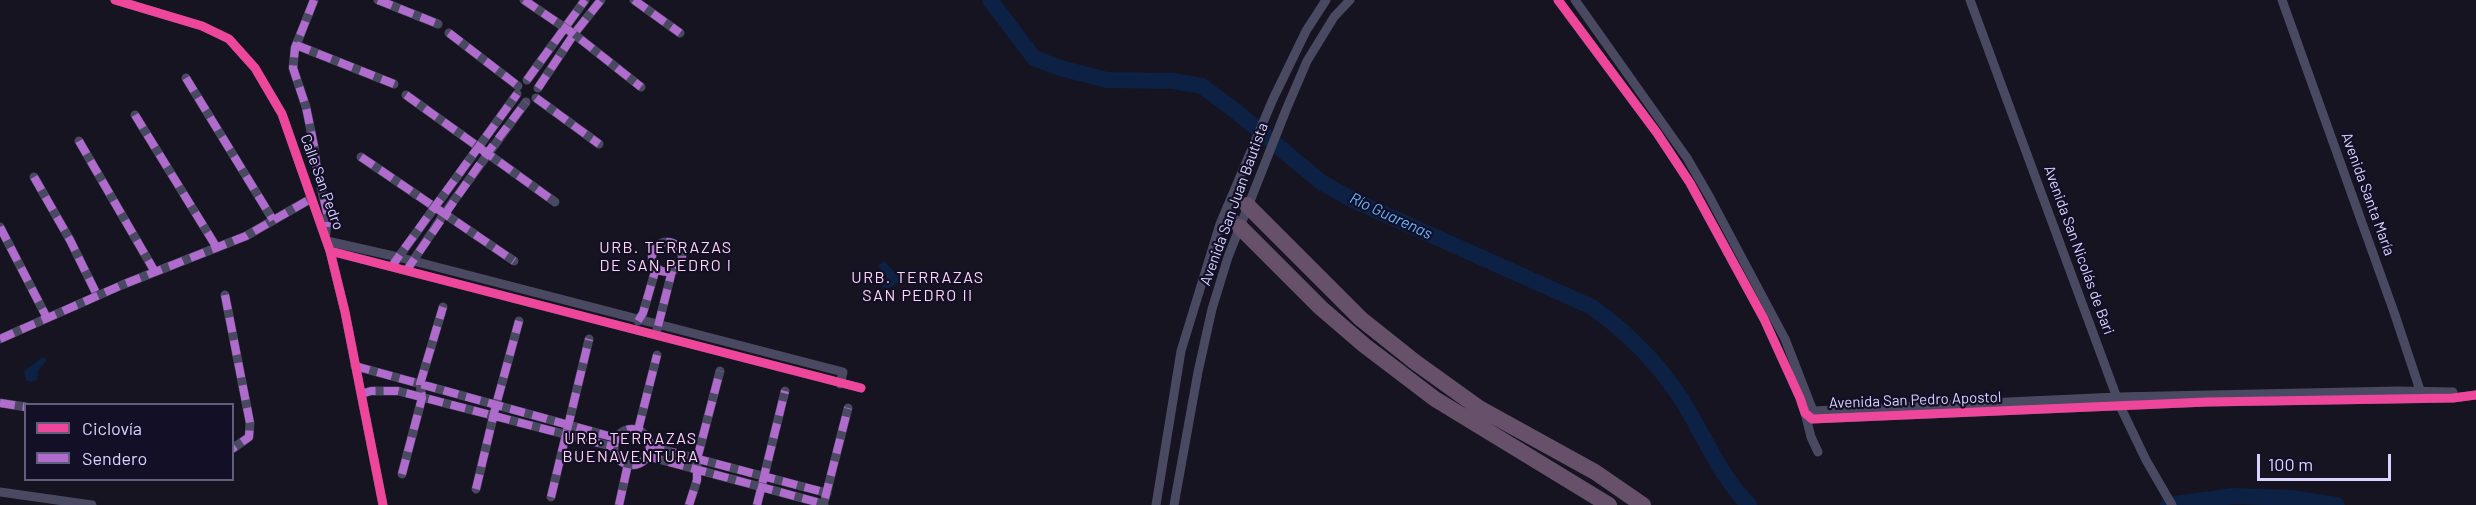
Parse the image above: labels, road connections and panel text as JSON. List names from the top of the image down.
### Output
{
  "streets": {
    "street": [
      "Calle San Pedro",
      "Avenida Santa María",
      "Avenida San Juan Bautista",
      "Avenida San Nicolás de Bari",
      "Avenida San Pedro Apostol"
    ]
  },
  "crossings": [
    ["Avenida Santa María", "Avenida San Pedro Apostol"],
    ["Avenida San Nicolás de Bari", "Avenida San Pedro Apostol"]
  ],
  "districts": ["URB. TERRAZAS DE SAN PEDRO I", "URB. TERRAZAS SAN PEDRO II", "URB. TERRAZAS BUENAVENTURA"],
  "water": ["Río Guarenas"],
  "legend": ["Ciclovía", "Sendero"],
  "scale_bar": "100 m"
}
